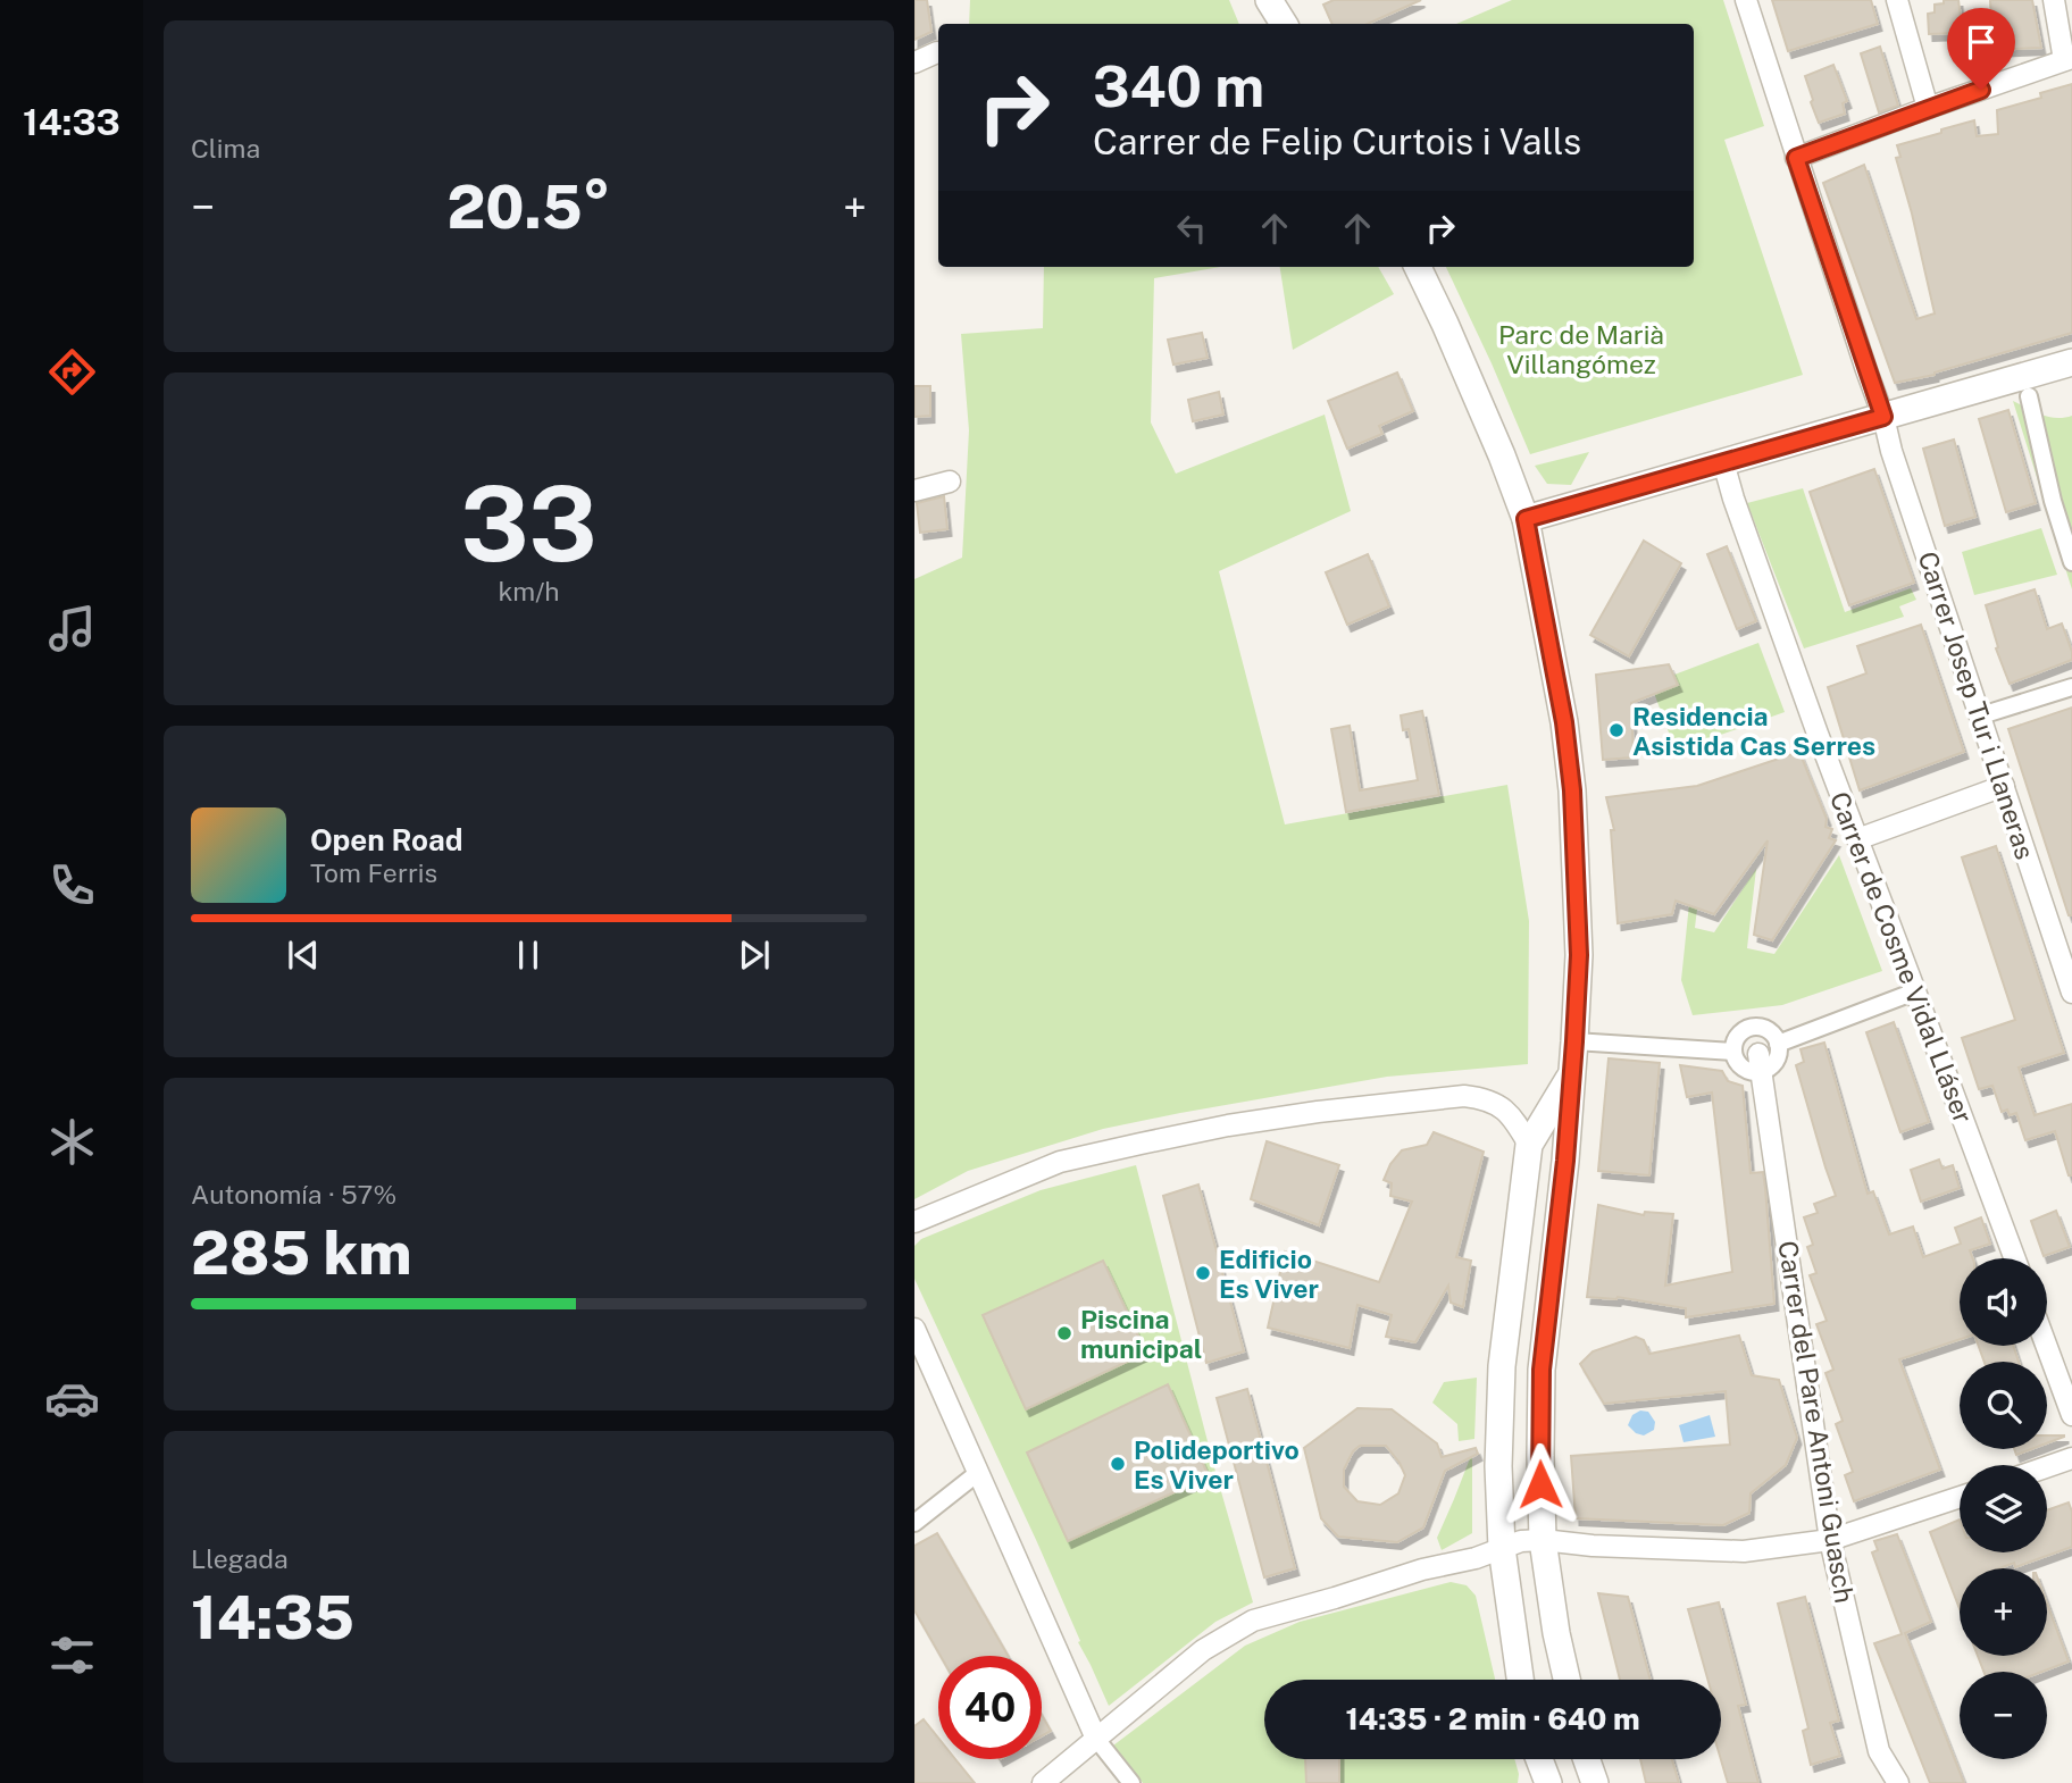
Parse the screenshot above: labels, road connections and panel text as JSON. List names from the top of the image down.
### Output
{
  "streets": {
    "street": ["Carrer Josep Tur i Llaneras", "Carrer de Cosme Vidal Lláser", "Carrer del Pare Antoni Guasch"]
  },
  "parks": ["Parc de Marià Villangómez"],
  "places": [
    "Residencia Asistida Cas Serres",
    "Edificio Es Viver",
    "Piscina municipal",
    "Polideportivo Es Viver"
  ],
  "page": {
    "tabs": "14:33",
    "tile": [
      "Clima",
      ["33", "km/h"],
      ["Autonomía · 57%", "285 km"],
      ["Llegada", "14:35"]
    ],
    "turn": ["340 m", "Carrer de Felip Curtois i Valls"],
    "heat": ["−", "20.5°", "+"],
    "song": ["Open Road", "Tom Ferris"],
    "map_buttons": ["+", "−"],
    "limit": "40",
    "trip": "14:35 · 2 min · 640 m"
  }
}
